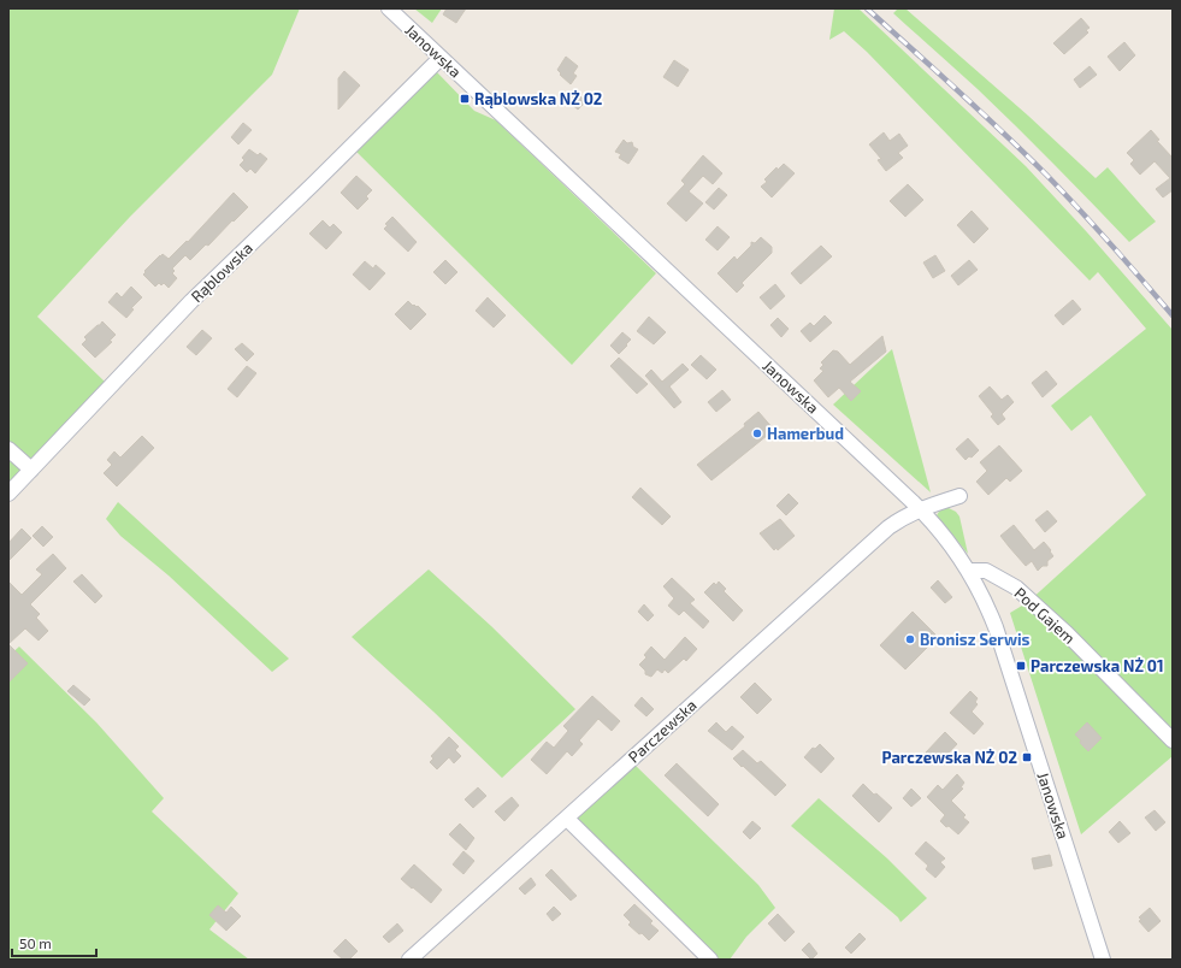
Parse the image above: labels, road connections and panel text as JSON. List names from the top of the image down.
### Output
{
  "streets": {
    "street": [
      "Janowska",
      "Rąblowska",
      "Pod Gajem",
      "Parczewska"
    ]
  },
  "crossings": [
    ["Janowska", "Rąblowska"],
    ["Janowska", "Pod Gajem"],
    ["Janowska", "Parczewska"]
  ],
  "places": {
    "transit": ["Rąblowska NŻ 02", "Parczewska NŻ 01", "Parczewska NŻ 02"],
    "other": ["Hamerbud", "Bronisz Serwis"]
  },
  "scale_bar": "50 m"
}
